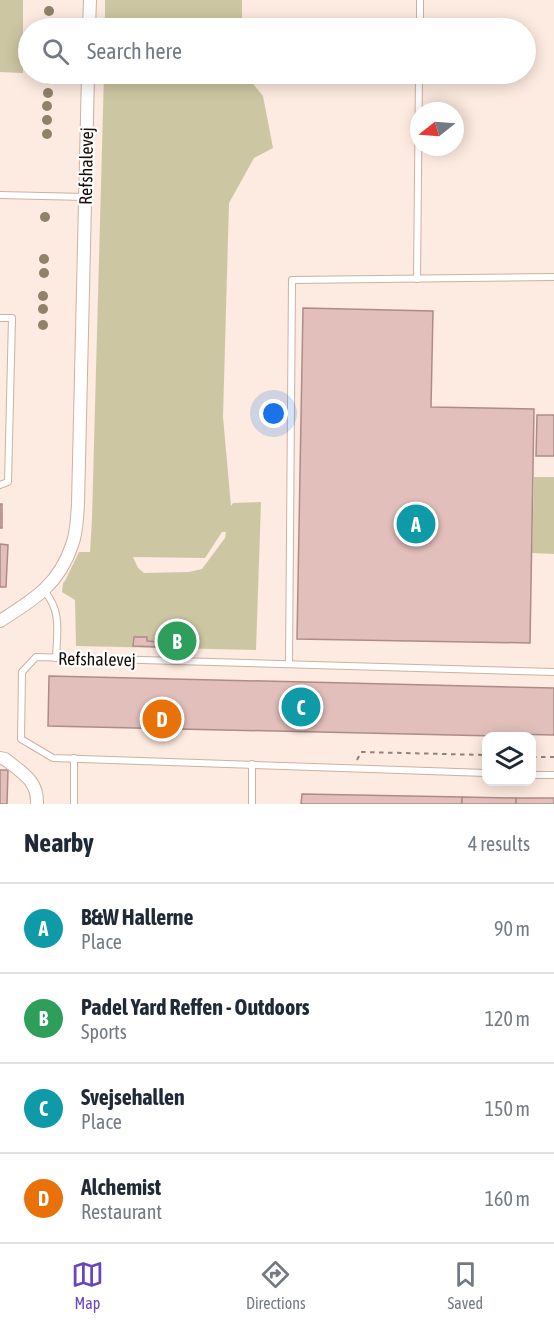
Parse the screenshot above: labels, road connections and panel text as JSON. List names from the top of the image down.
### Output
{
  "streets": {
    "street": ["Refshalevej"]
  },
  "north": "left",
  "page": {
    "search": "Search here",
    "pins": [
      "A",
      "B",
      "C",
      "D"
    ],
    "heading": ["Nearby", "4 results"],
    "list": [
      {
        "mark": "A",
        "name": "B&W Hallerne",
        "note": "Place",
        "value": "90 m"
      },
      {
        "mark": "B",
        "name": "Padel Yard Reffen - Outdoors",
        "note": "Sports",
        "value": "120 m"
      },
      {
        "mark": "C",
        "name": "Svejsehallen",
        "note": "Place",
        "value": "150 m"
      },
      {
        "mark": "D",
        "name": "Alchemist",
        "note": "Restaurant",
        "value": "160 m"
      }
    ],
    "nav": ["Map", "Directions", "Saved"]
  }
}
